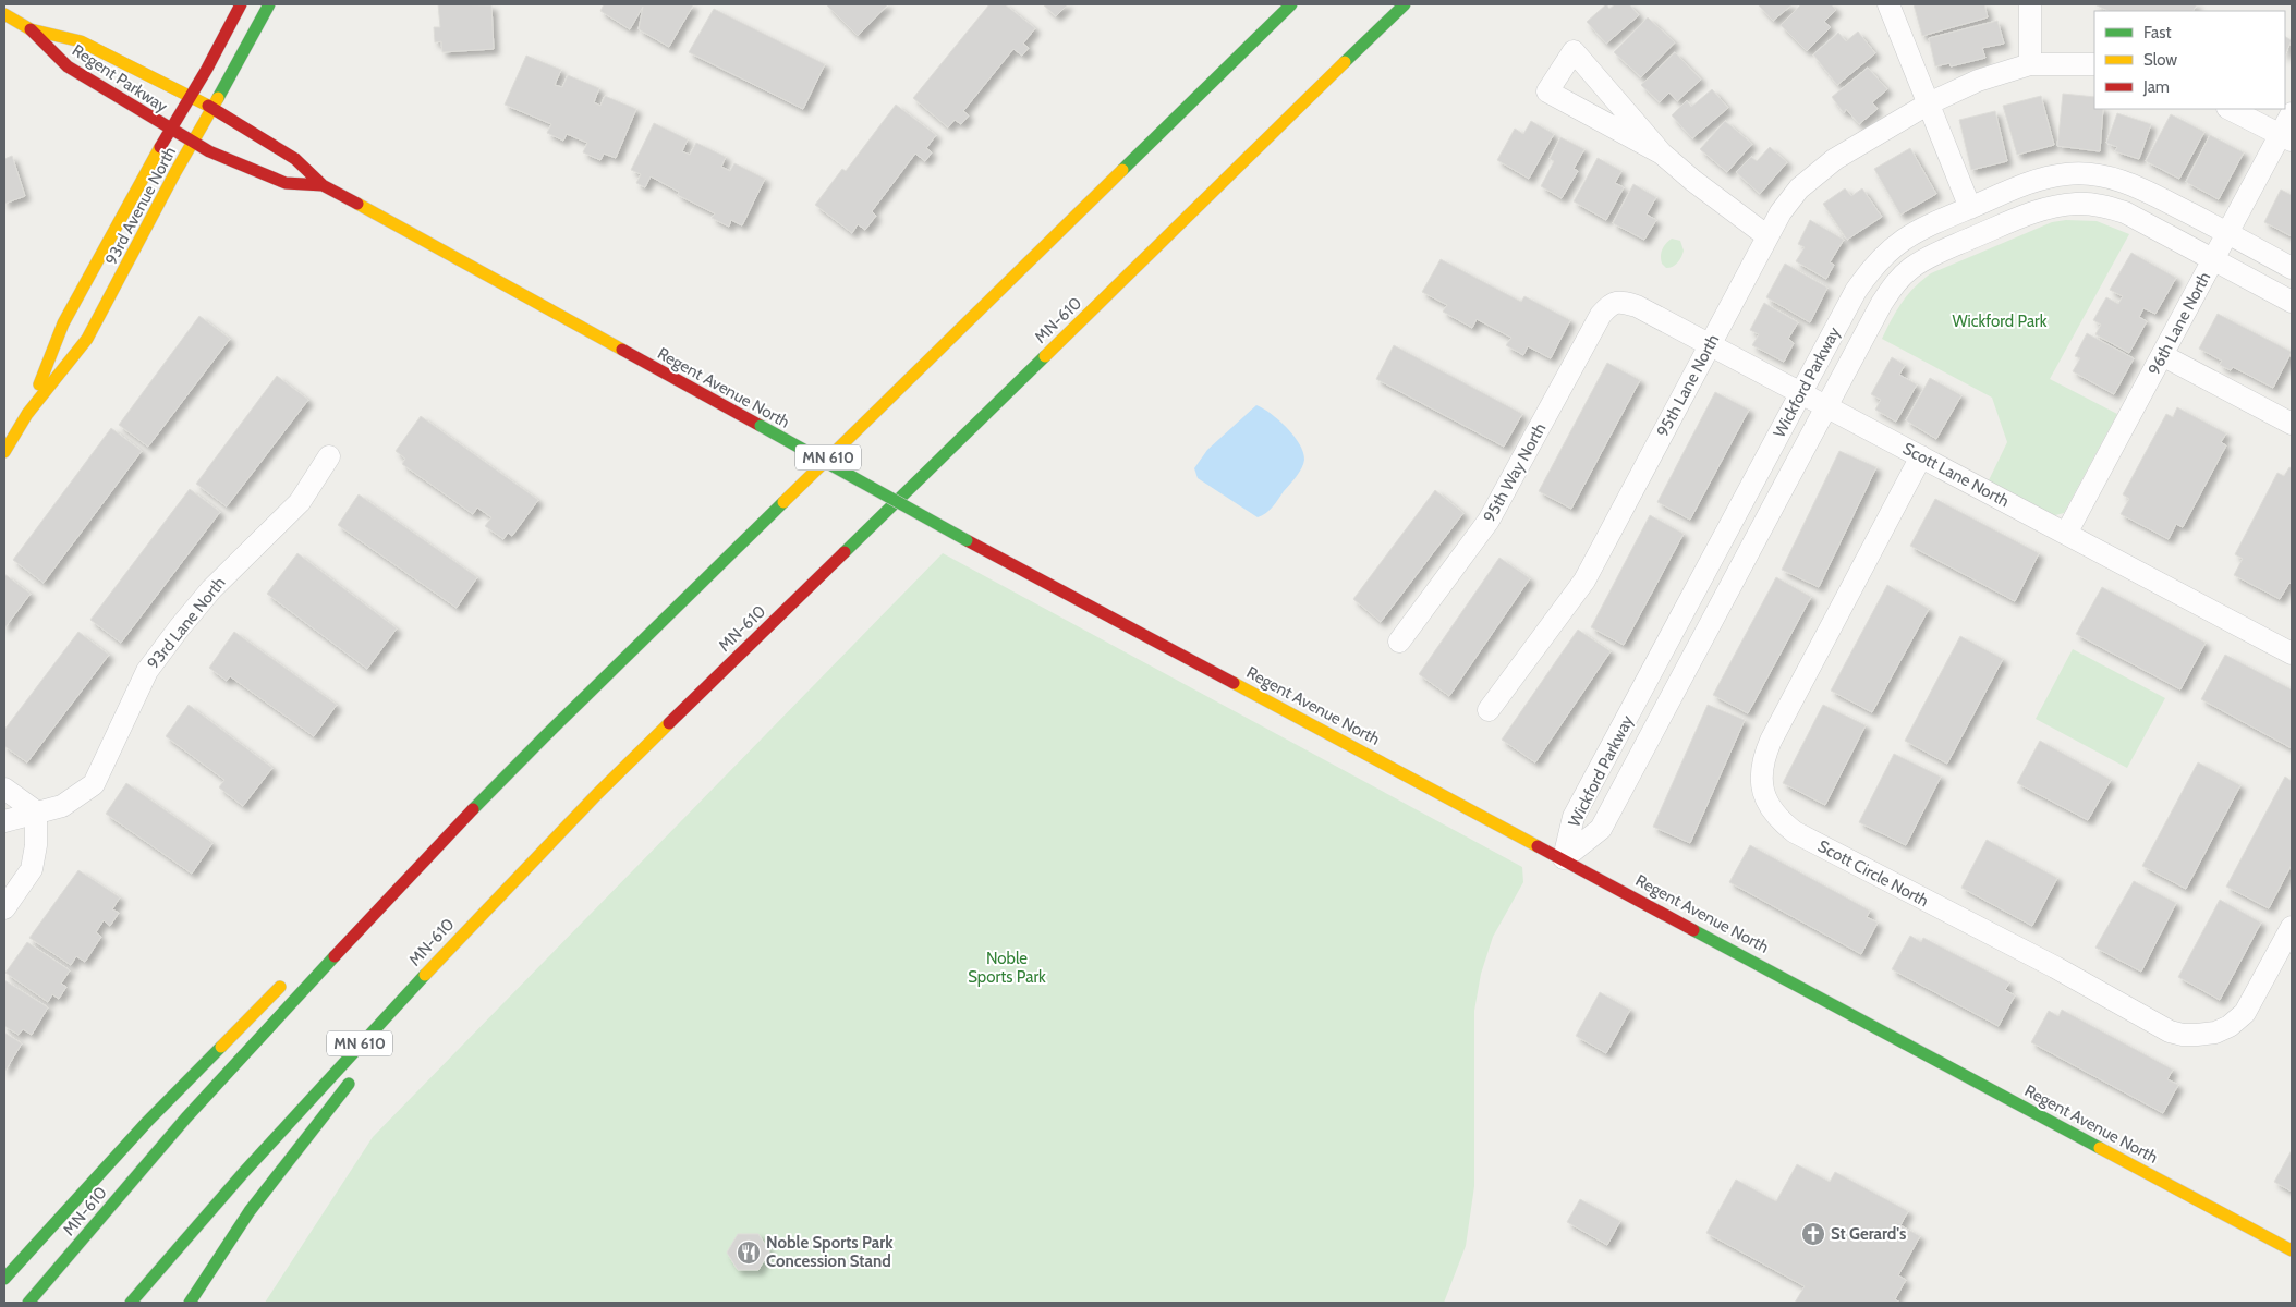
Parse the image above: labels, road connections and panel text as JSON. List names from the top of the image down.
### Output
{
  "streets": {
    "main road": [
      "Regent Parkway",
      "93rd Avenue North",
      "MN-610",
      "Regent Avenue North",
      "MN 610"
    ],
    "street": [
      "96th Lane North",
      "Wickford Parkway",
      "95th Lane North",
      "95th Way North",
      "Scott Lane North",
      "93rd Lane North",
      "Scott Circle North"
    ]
  },
  "crossings": [
    ["Regent Parkway", "93rd Avenue North"],
    ["Regent Parkway", "Regent Avenue North"],
    ["93rd Avenue North", "Regent Avenue North"],
    ["96th Lane North", "Wickford Parkway"],
    ["96th Lane North", "Scott Lane North"],
    ["Wickford Parkway", "Regent Avenue North"],
    ["Wickford Parkway", "Scott Lane North"],
    ["95th Lane North", "Scott Lane North"],
    ["95th Way North", "Scott Lane North"],
    ["Scott Lane North", "Scott Circle North"]
  ],
  "parks": ["Wickford Park", "Noble Sports Park"],
  "places": {
    "church": ["St Gerard's"],
    "restaurant": ["Noble Sports Park Concession Stand"]
  },
  "legend": ["Fast", "Slow", "Jam"]
}
